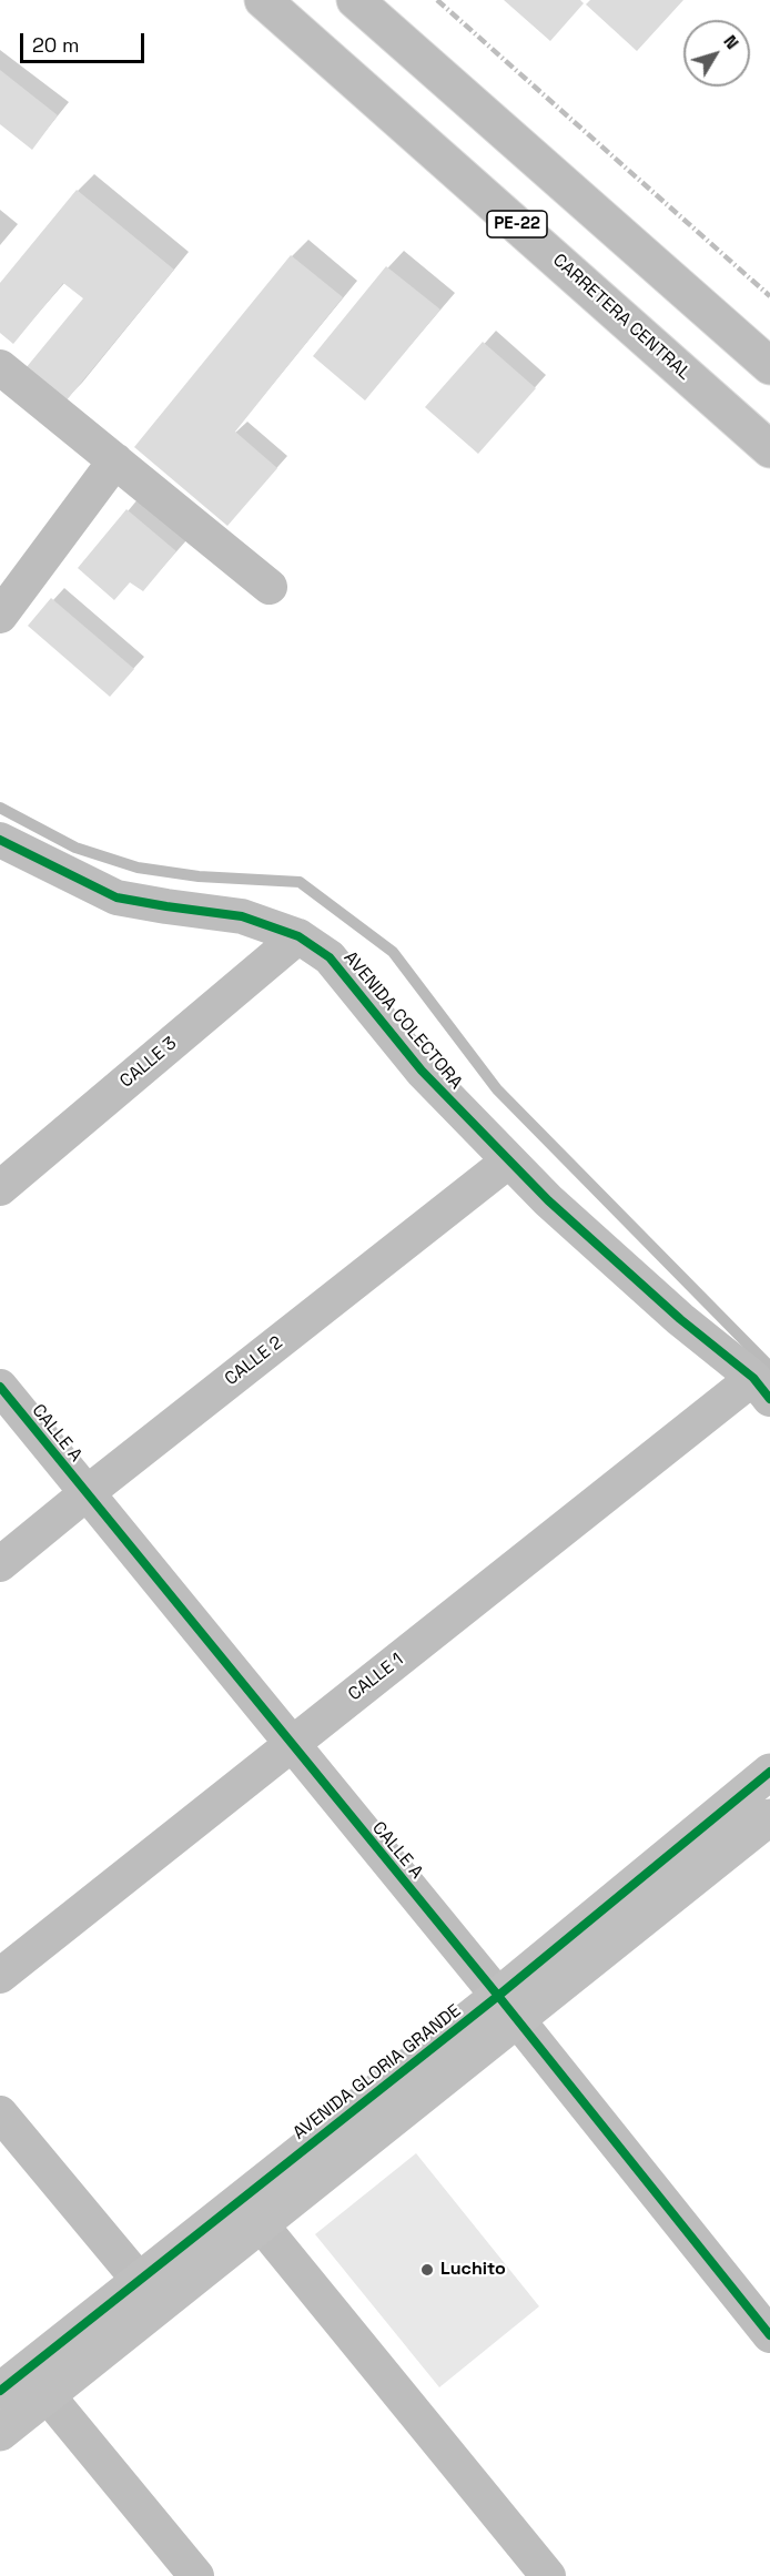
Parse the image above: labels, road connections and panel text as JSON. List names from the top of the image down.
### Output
{
  "streets": {
    "highway": ["PE-22", "CARRETERA CENTRAL"],
    "street": [
      "AVENIDA COLECTORA",
      "CALLE 3",
      "CALLE 2",
      "CALLE A",
      "CALLE 1",
      "AVENIDA GLORIA GRANDE"
    ]
  },
  "crossings": [
    ["AVENIDA COLECTORA", "CALLE 3"],
    ["AVENIDA COLECTORA", "CALLE 2"],
    ["AVENIDA COLECTORA", "CALLE 1"],
    ["CALLE 2", "CALLE A"],
    ["CALLE A", "CALLE 1"],
    ["CALLE A", "AVENIDA GLORIA GRANDE"]
  ],
  "places": ["Luchito"],
  "scale_bar": "20 m",
  "north": "top right"
}
